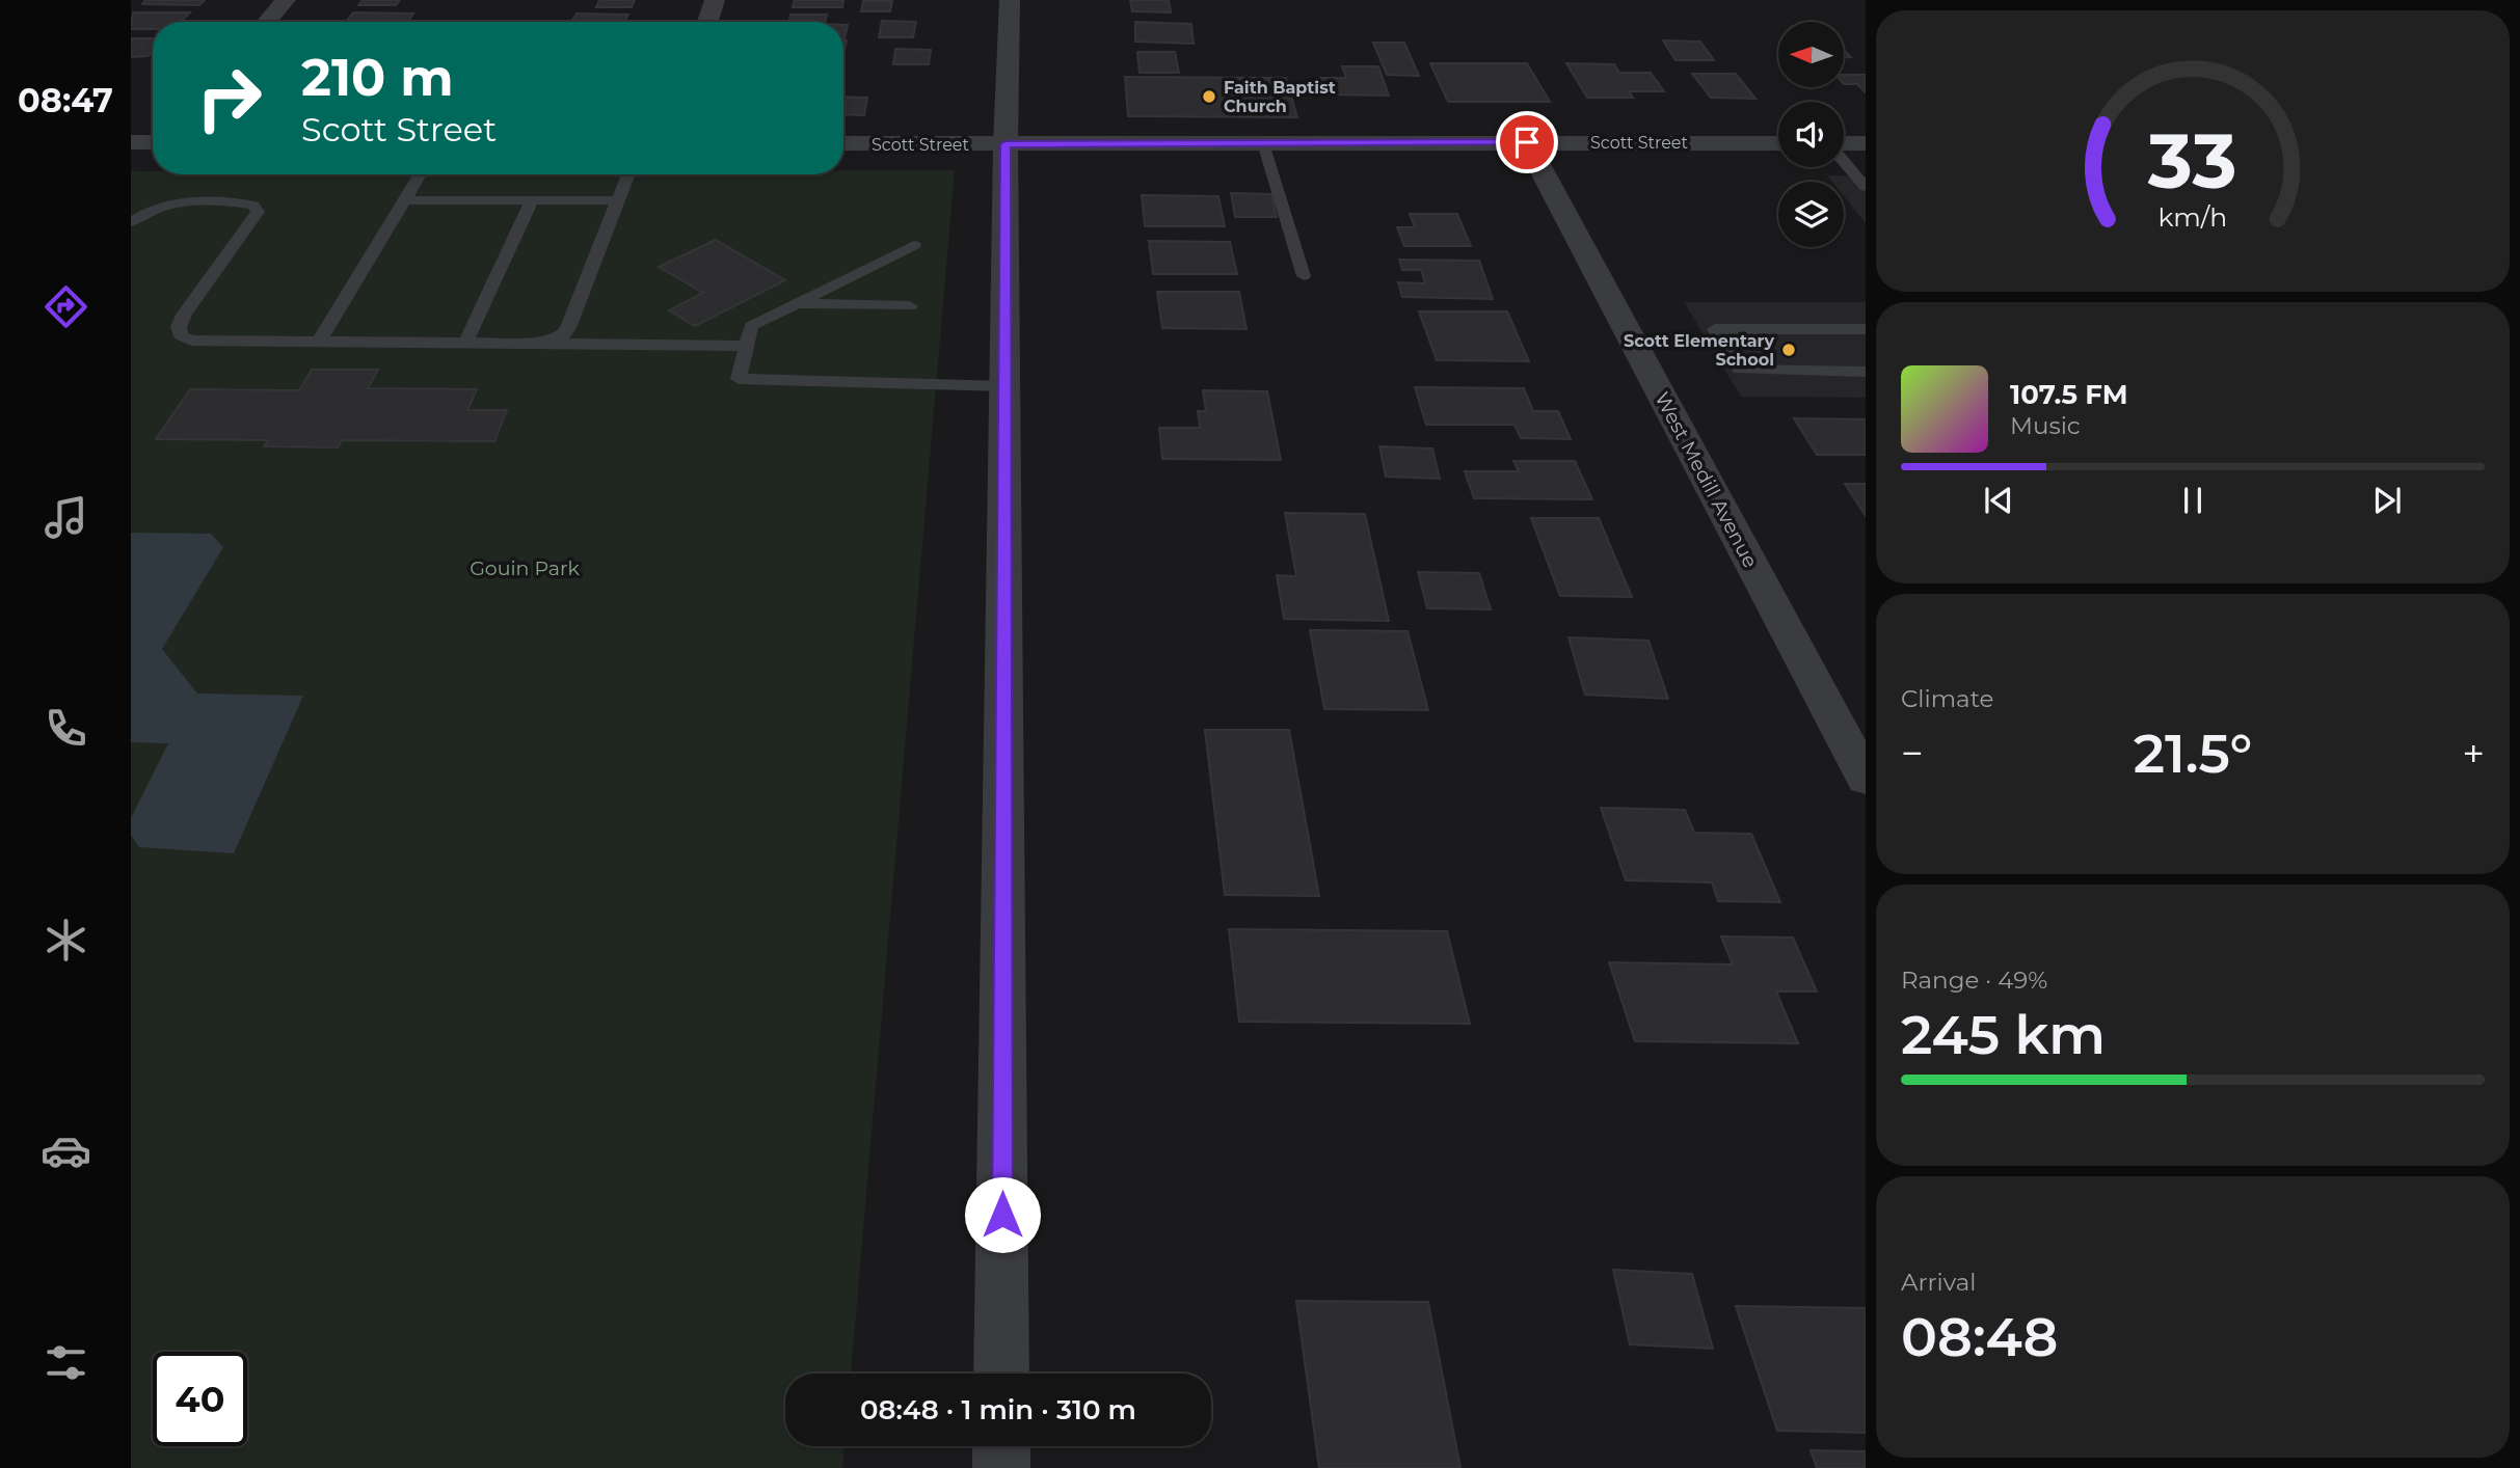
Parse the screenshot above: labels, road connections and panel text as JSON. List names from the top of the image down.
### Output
{
  "streets": {
    "street": ["Scott Street", "West Medill Avenue"]
  },
  "crossings": [
    ["Scott Street", "West Medill Avenue"]
  ],
  "parks": ["Gouin Park"],
  "places": ["Faith Baptist Church", "Scott Elementary School"],
  "north": "left",
  "page": {
    "tabs": "08:47",
    "turn": ["210 m", "Scott Street"],
    "song": ["107.5 FM", "Music"],
    "tile": [
      "Climate",
      ["Range · 49%", "245 km"],
      ["Arrival", "08:48"]
    ],
    "heat": ["−", "21.5°", "+"],
    "limit": "40",
    "trip": "08:48 · 1 min · 310 m",
    "gauge": ["33", "km/h"]
  }
}
